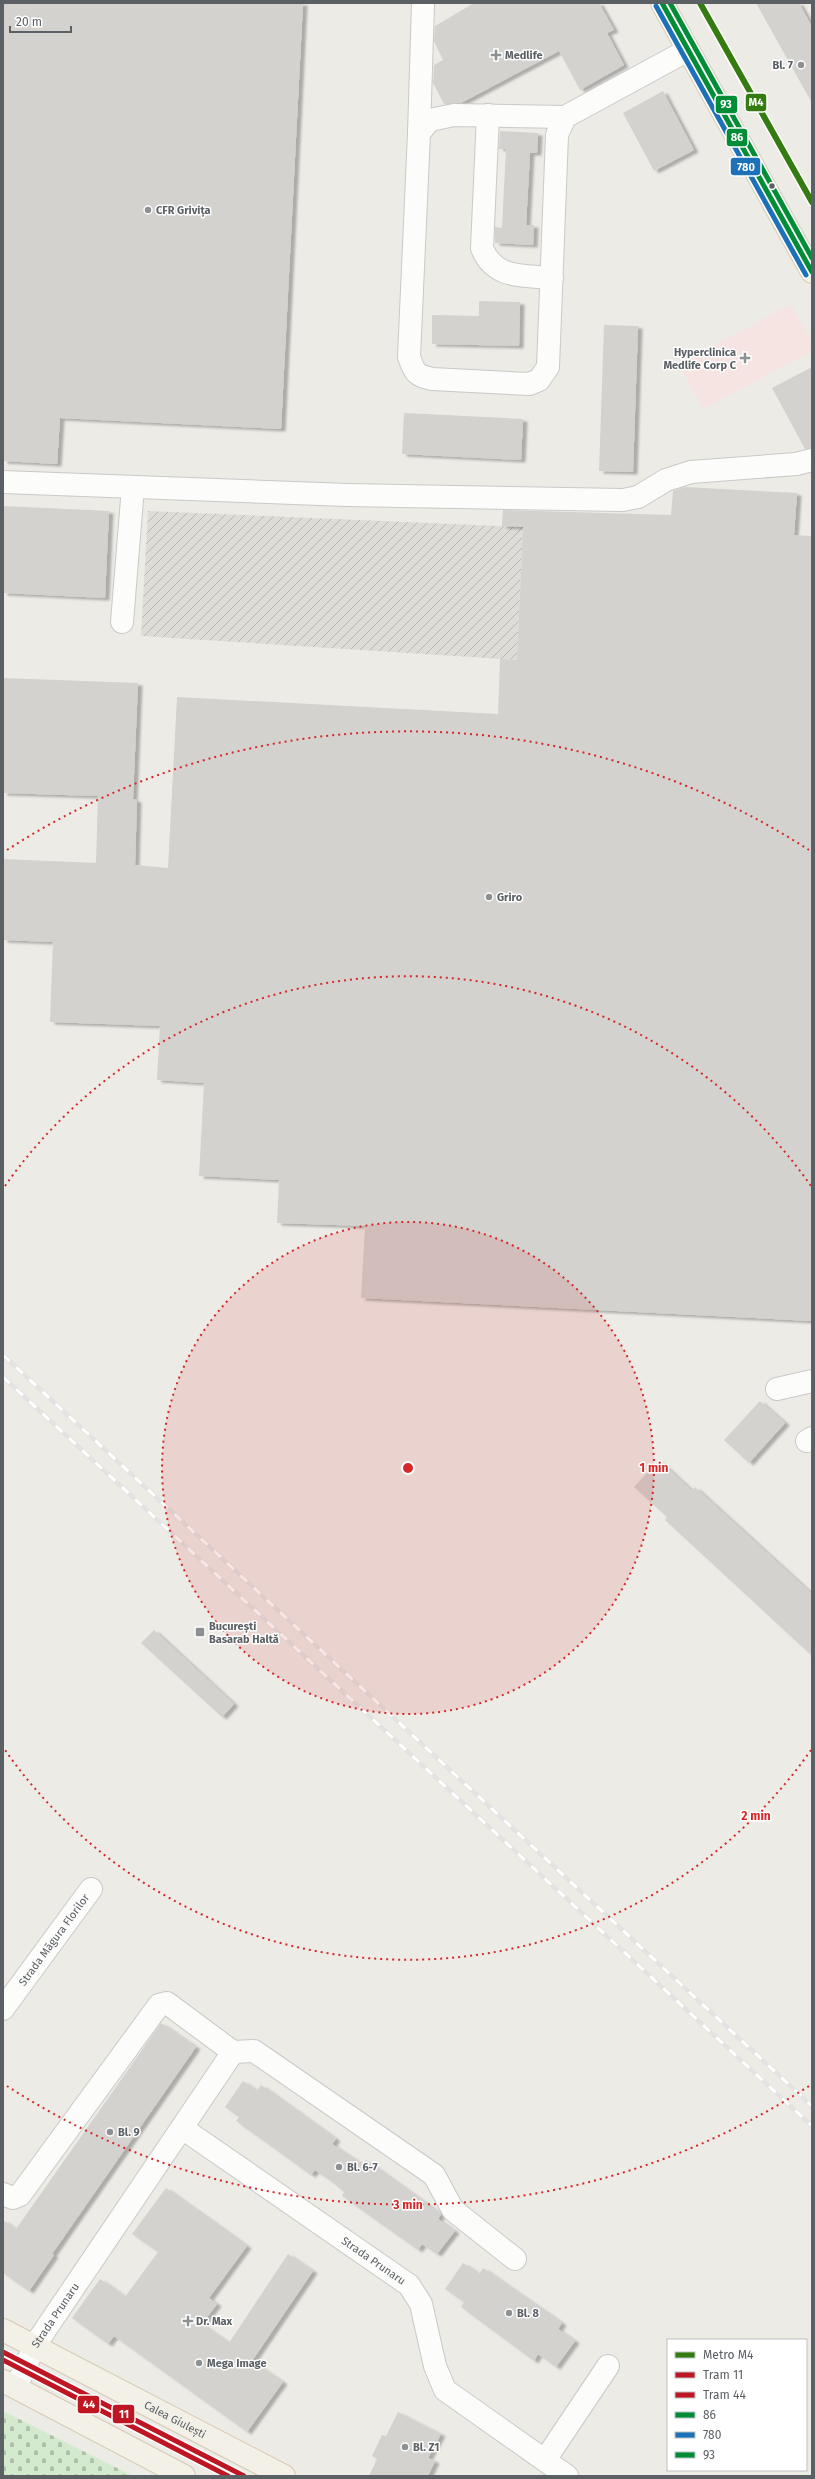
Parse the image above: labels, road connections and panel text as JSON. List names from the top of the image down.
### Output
{
  "streets": {
    "main road": ["Calea Giulești"],
    "street": ["Strada Măgura Florilor", "Strada Prunaru"]
  },
  "crossings": [
    ["Strada Prunaru", "Calea Giulești"]
  ],
  "places": {
    "health": ["Medlife", "Hyperclinica Medlife Corp C", "Dr. Max"],
    "other": [
      "Bl. 7",
      "CFR Grivița",
      "Griro",
      "Bl. 9",
      "Bl. 6-7",
      "Bl. 8",
      "Mega Image",
      "Bl. Z1"
    ],
    "transit": ["București Basarab Haltă"]
  },
  "lines": [
    "metro line M4",
    "transit line 86",
    "transit line 93",
    "transit line 780",
    "tram line 11",
    "tram line 44"
  ],
  "legend": [
    "Metro M4",
    "Tram 11",
    "Tram 44",
    "86",
    "780",
    "93"
  ],
  "scale_bar": "20 m",
  "rings": ["1 min", "2 min", "3 min"]
}
